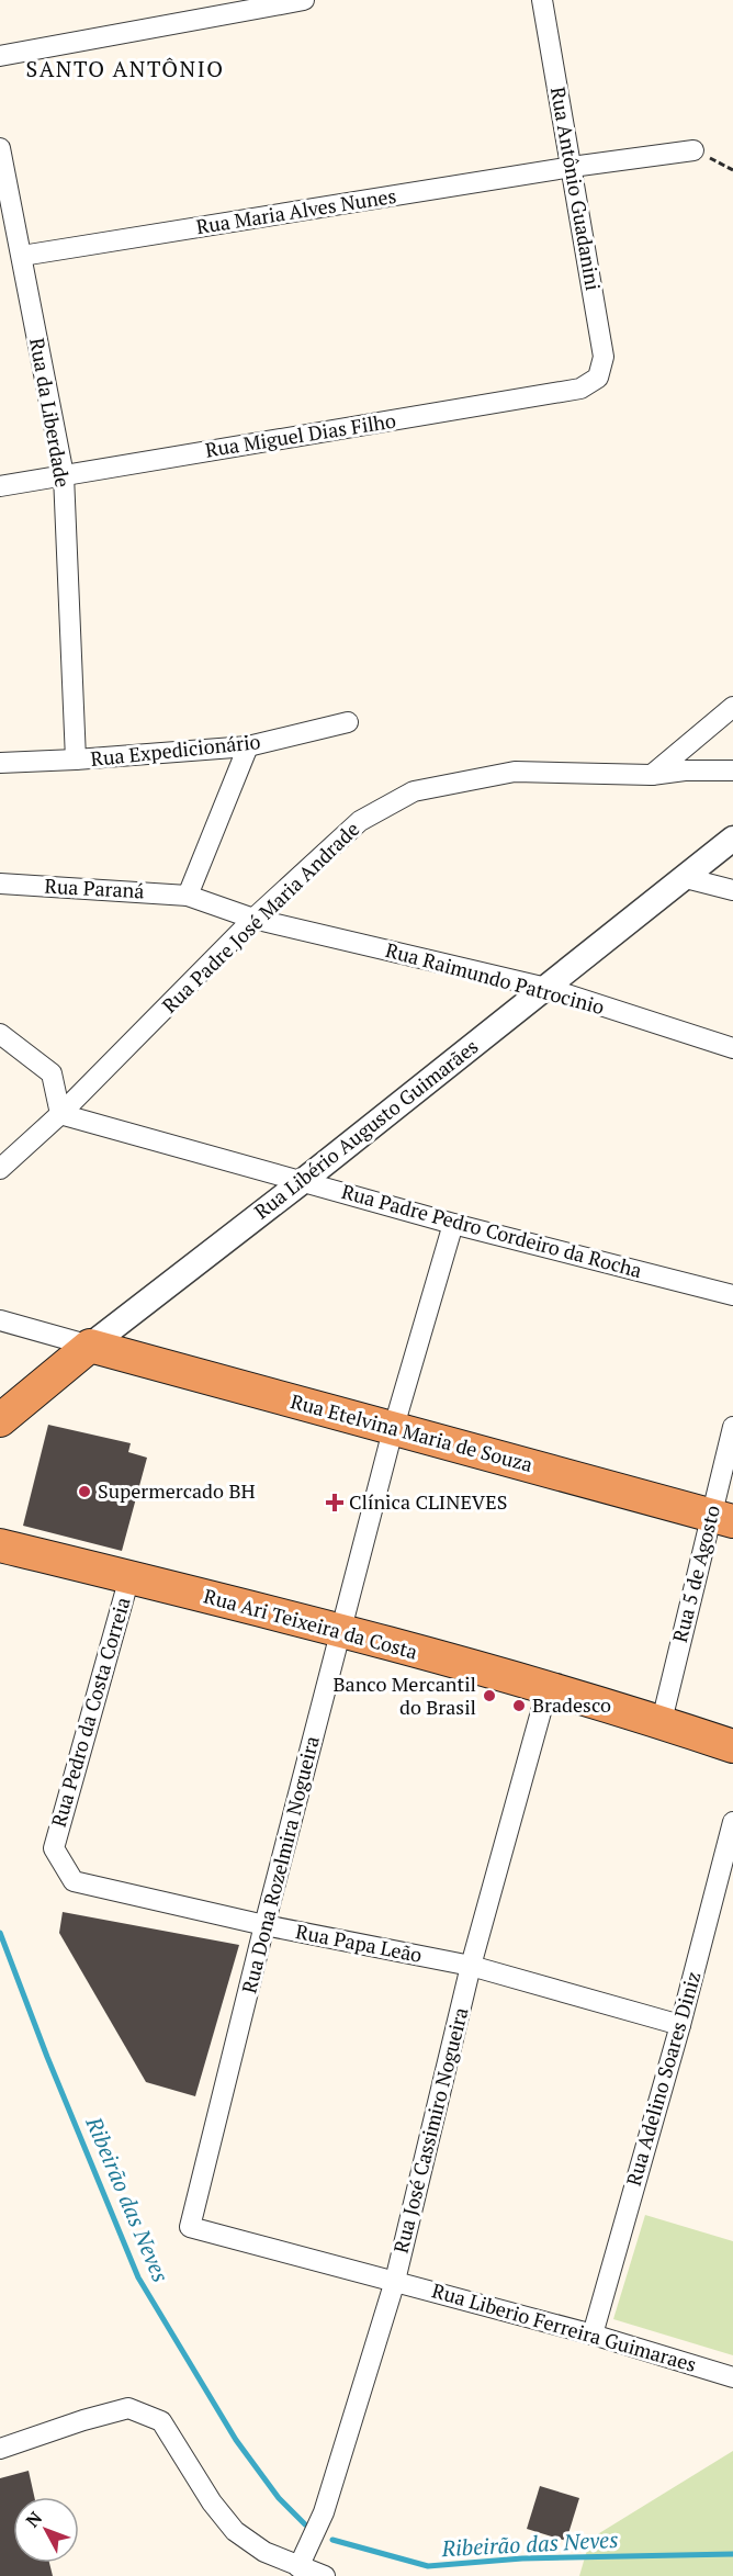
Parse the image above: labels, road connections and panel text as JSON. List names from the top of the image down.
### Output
{
  "streets": {
    "highway": ["Rua Libério Augusto Guimarães", "Rua Etelvina Maria de Souza", "Rua Ari Teixeira da Costa"],
    "street": [
      "Rua Antônio Guadanini",
      "Rua Maria Alves Nunes",
      "Rua da Liberdade",
      "Rua Miguel Dias Filho",
      "Rua Expedicionário",
      "Rua Paraná",
      "Rua Padre José Maria Andrade",
      "Rua Raimundo Patrocinio",
      "Rua Padre Pedro Cordeiro da Rocha",
      "Rua 5 de Agosto",
      "Rua Pedro da Costa Correia",
      "Rua Dona Rozelmira Nogueira",
      "Rua Papa Leão",
      "Rua Adelino Soares Diniz",
      "Rua José Cassimiro Nogueira",
      "Rua Liberio Ferreira Guimaraes"
    ]
  },
  "crossings": [
    ["Rua Antônio Guadanini", "Rua Maria Alves Nunes"],
    ["Rua Antônio Guadanini", "Rua Miguel Dias Filho"],
    ["Rua Maria Alves Nunes", "Rua da Liberdade"],
    ["Rua da Liberdade", "Rua Miguel Dias Filho"],
    ["Rua da Liberdade", "Rua Expedicionário"],
    ["Rua Paraná", "Rua Padre José Maria Andrade"],
    ["Rua Paraná", "Rua Raimundo Patrocinio"],
    ["Rua Padre José Maria Andrade", "Rua Raimundo Patrocinio"],
    ["Rua Padre José Maria Andrade", "Rua Padre Pedro Cordeiro da Rocha"],
    ["Rua Raimundo Patrocinio", "Rua Libério Augusto Guimarães"],
    ["Rua Libério Augusto Guimarães", "Rua Padre Pedro Cordeiro da Rocha"],
    ["Rua Libério Augusto Guimarães", "Rua Etelvina Maria de Souza"],
    ["Rua Padre Pedro Cordeiro da Rocha", "Rua Dona Rozelmira Nogueira"],
    ["Rua Etelvina Maria de Souza", "Rua 5 de Agosto"],
    ["Rua Etelvina Maria de Souza", "Rua Dona Rozelmira Nogueira"],
    ["Rua 5 de Agosto", "Rua Ari Teixeira da Costa"],
    ["Rua Ari Teixeira da Costa", "Rua Pedro da Costa Correia"],
    ["Rua Ari Teixeira da Costa", "Rua Dona Rozelmira Nogueira"],
    ["Rua Ari Teixeira da Costa", "Rua José Cassimiro Nogueira"],
    ["Rua Pedro da Costa Correia", "Rua Papa Leão"],
    ["Rua Dona Rozelmira Nogueira", "Rua Papa Leão"],
    ["Rua Dona Rozelmira Nogueira", "Rua José Cassimiro Nogueira"],
    ["Rua Dona Rozelmira Nogueira", "Rua Liberio Ferreira Guimaraes"],
    ["Rua Papa Leão", "Rua Adelino Soares Diniz"],
    ["Rua Papa Leão", "Rua José Cassimiro Nogueira"],
    ["Rua Adelino Soares Diniz", "Rua Liberio Ferreira Guimaraes"],
    ["Rua José Cassimiro Nogueira", "Rua Liberio Ferreira Guimaraes"]
  ],
  "districts": ["SANTO ANTÔNIO"],
  "water": ["Ribeirão das Neves"],
  "places": {
    "other": ["Supermercado BH", "Banco Mercantil do Brasil", "Bradesco"],
    "health": ["Clínica CLINEVES"]
  },
  "north": "top left"
}
